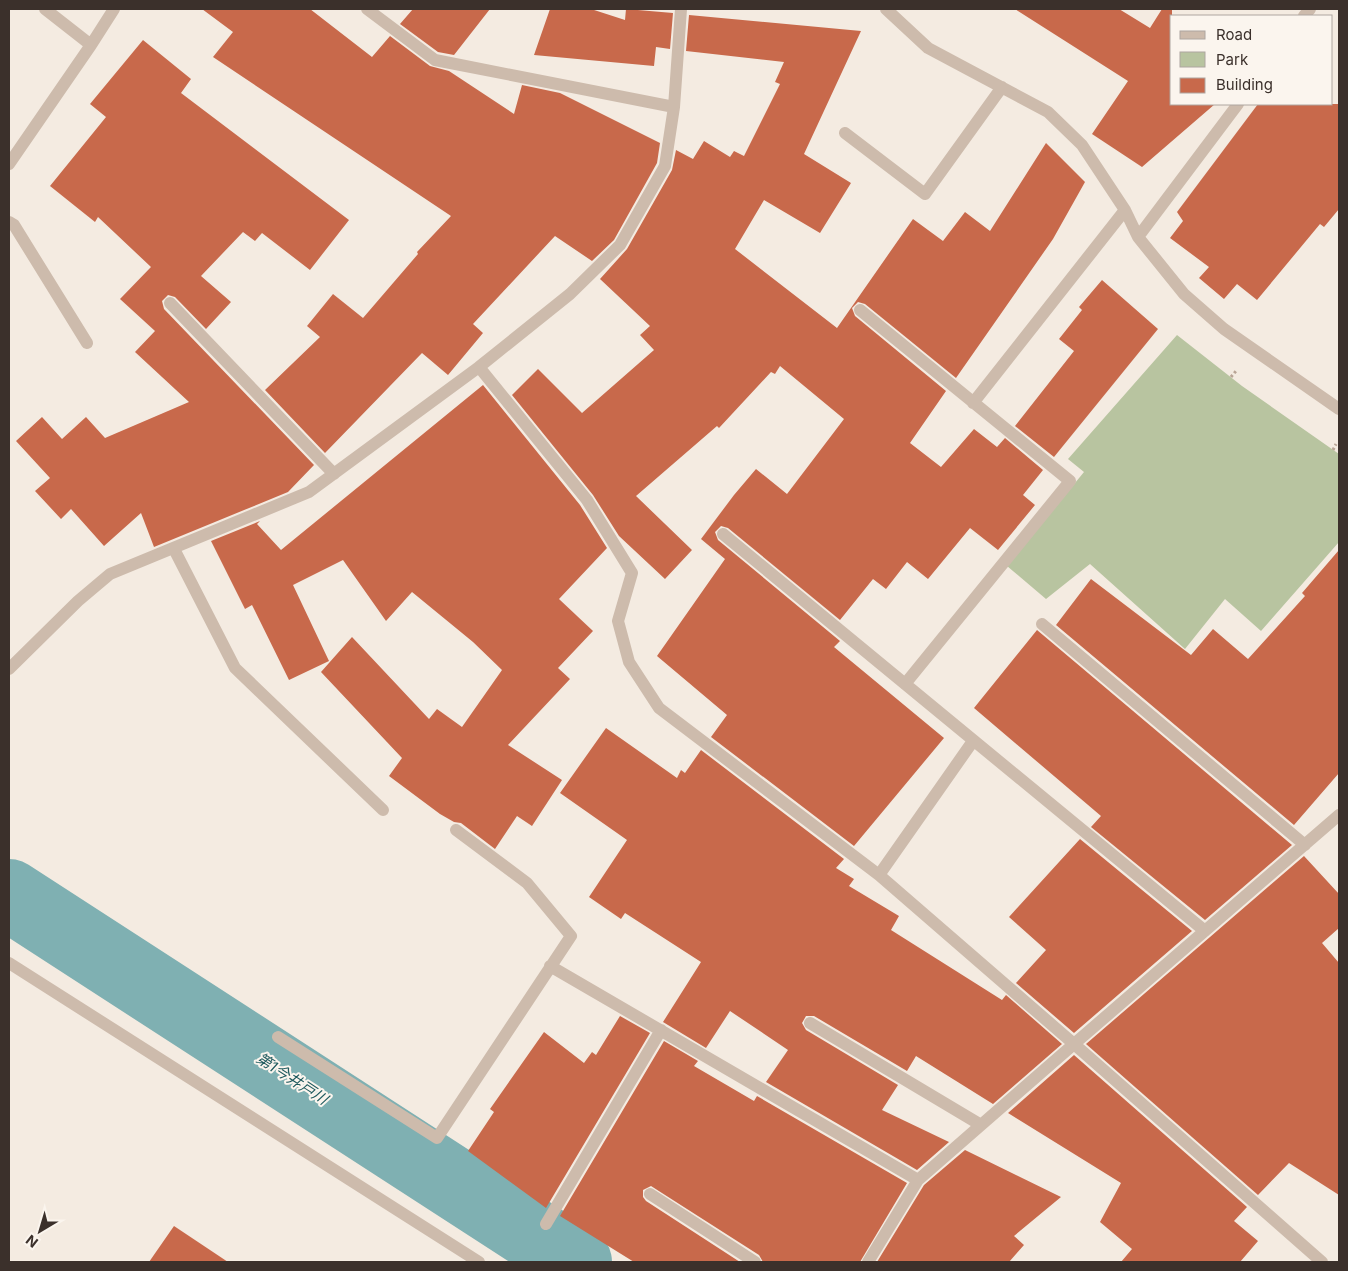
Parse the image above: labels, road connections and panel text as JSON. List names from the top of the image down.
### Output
{
  "water": ["第1今井戸川"],
  "legend": ["Road", "Park", "Building"],
  "north": "bottom left"
}
